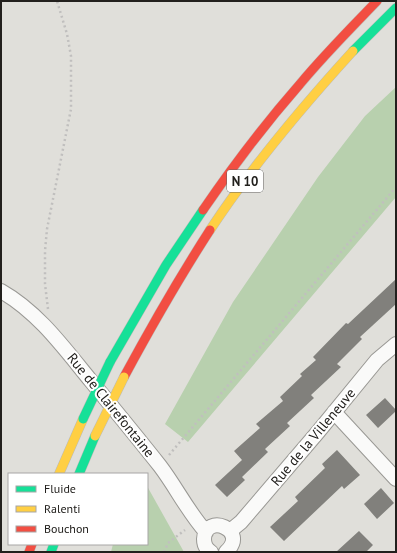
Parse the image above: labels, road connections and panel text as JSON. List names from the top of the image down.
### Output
{
  "streets": {
    "main road": ["N 10"],
    "street": ["Rue de Clairefontaine", "Rue de la Villeneuve"]
  },
  "legend": ["Fluide", "Ralenti", "Bouchon"]
}
